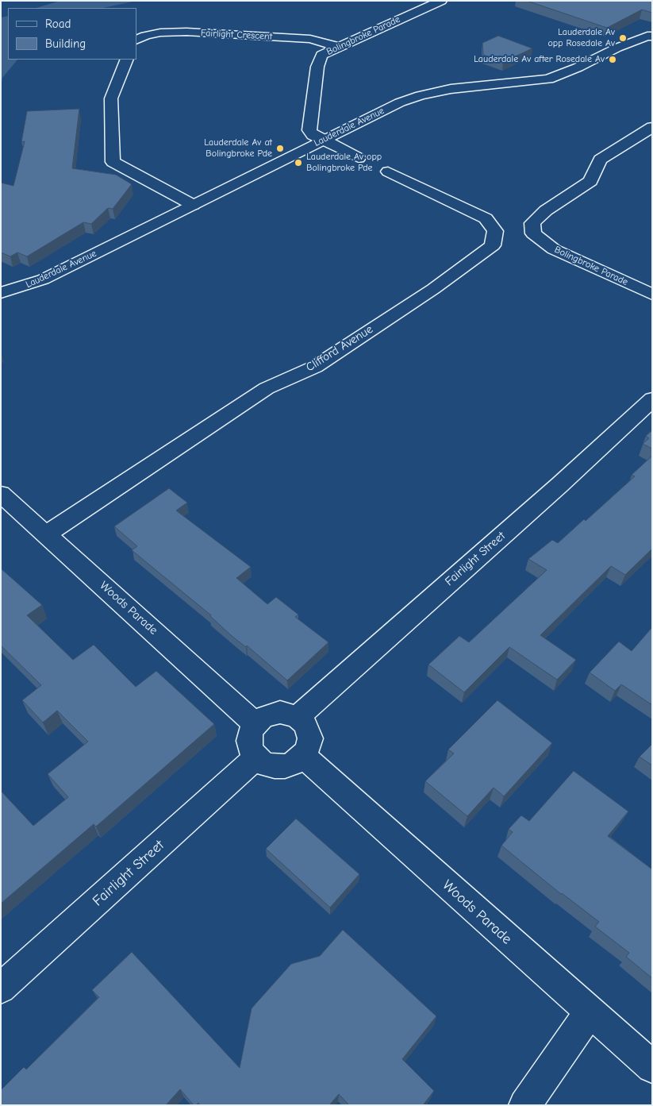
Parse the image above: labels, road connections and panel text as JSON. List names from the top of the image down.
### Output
{
  "streets": {
    "street": [
      "Fairlight Crescent",
      "Bolingbroke Parade",
      "Lauderdale Avenue",
      "Clifford Avenue",
      "Fairlight Street",
      "Woods Parade"
    ]
  },
  "crossings": [
    ["Fairlight Crescent", "Bolingbroke Parade"],
    ["Bolingbroke Parade", "Lauderdale Avenue"],
    ["Clifford Avenue", "Woods Parade"],
    ["Fairlight Street", "Woods Parade"]
  ],
  "places": [
    "Lauderdale Av opp Rosedale Av",
    "Lauderdale Av after Rosedale Av",
    "Lauderdale Av at Bolingbroke Pde",
    "Lauderdale Av opp Bolingbroke Pde"
  ],
  "legend": ["Road", "Building"]
}
